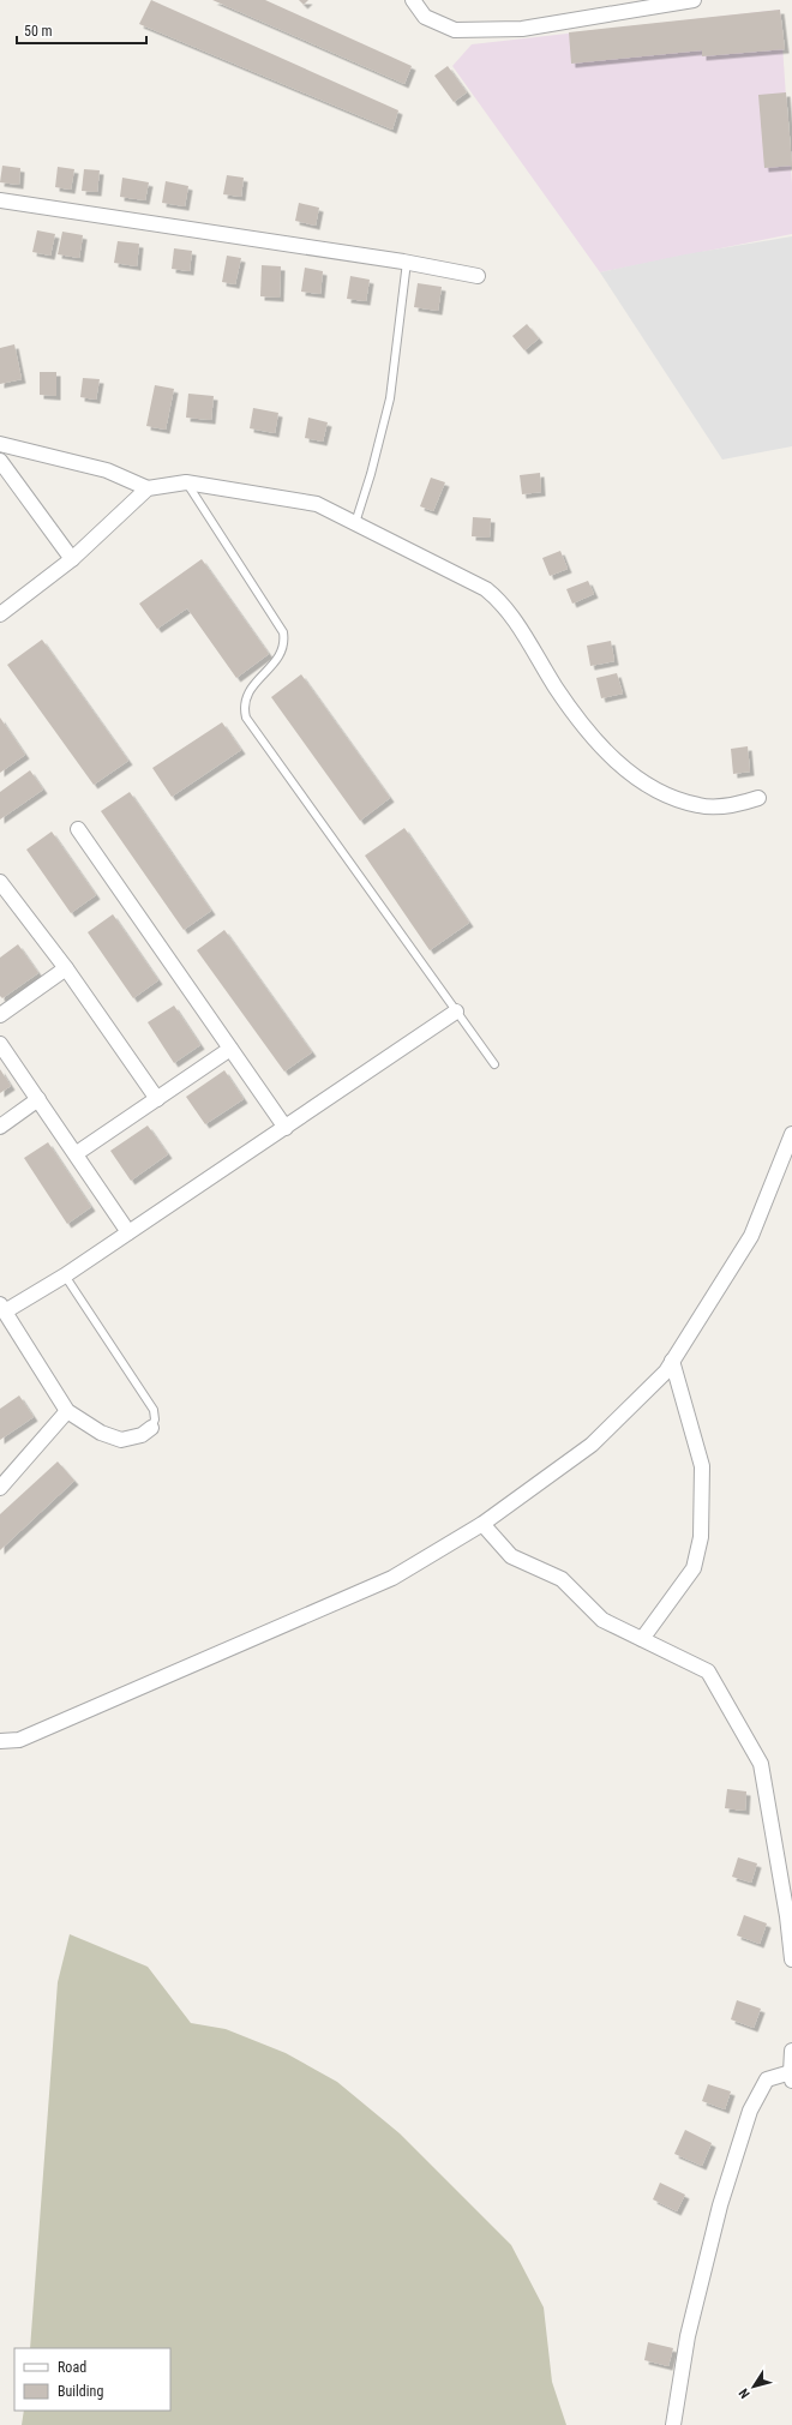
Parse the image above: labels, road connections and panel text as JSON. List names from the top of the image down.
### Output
{
  "legend": ["Road", "Building"],
  "scale_bar": "50 m",
  "north": "bottom left"
}
